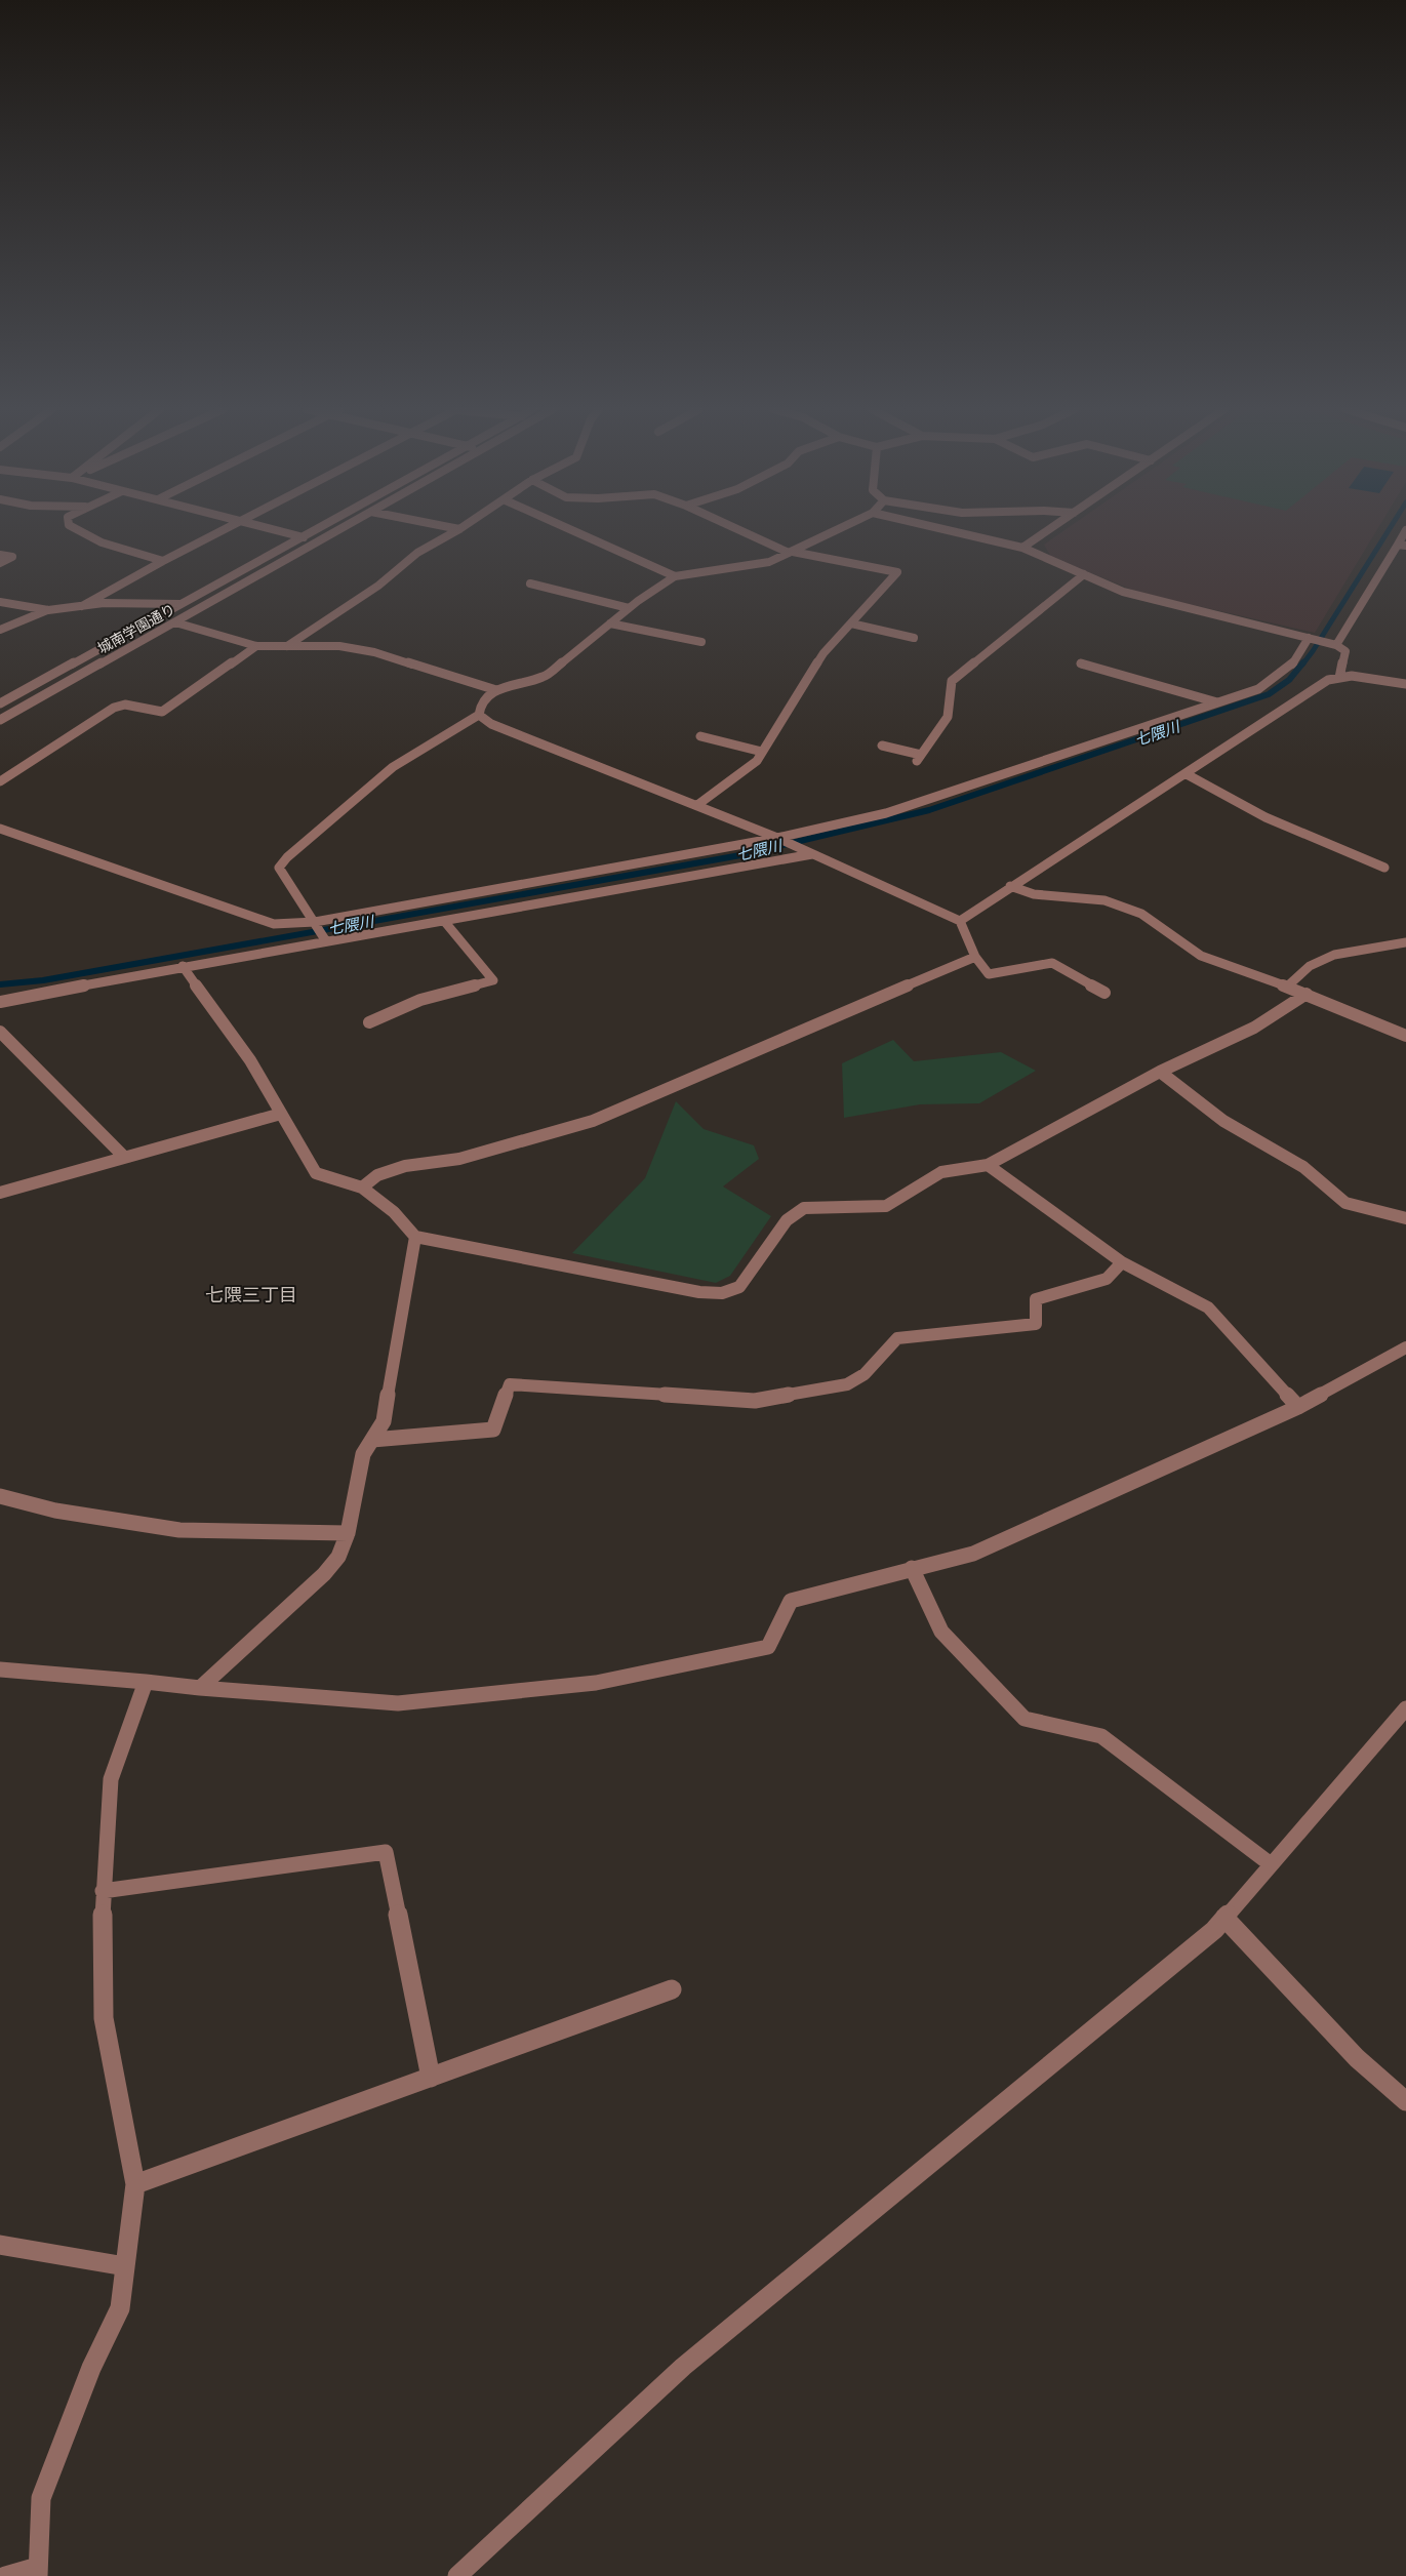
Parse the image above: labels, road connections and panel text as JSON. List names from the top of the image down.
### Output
{
  "streets": {
    "street": ["城南学園通り"]
  },
  "districts": ["七隈三丁目"],
  "water": ["七隈川"]
}
